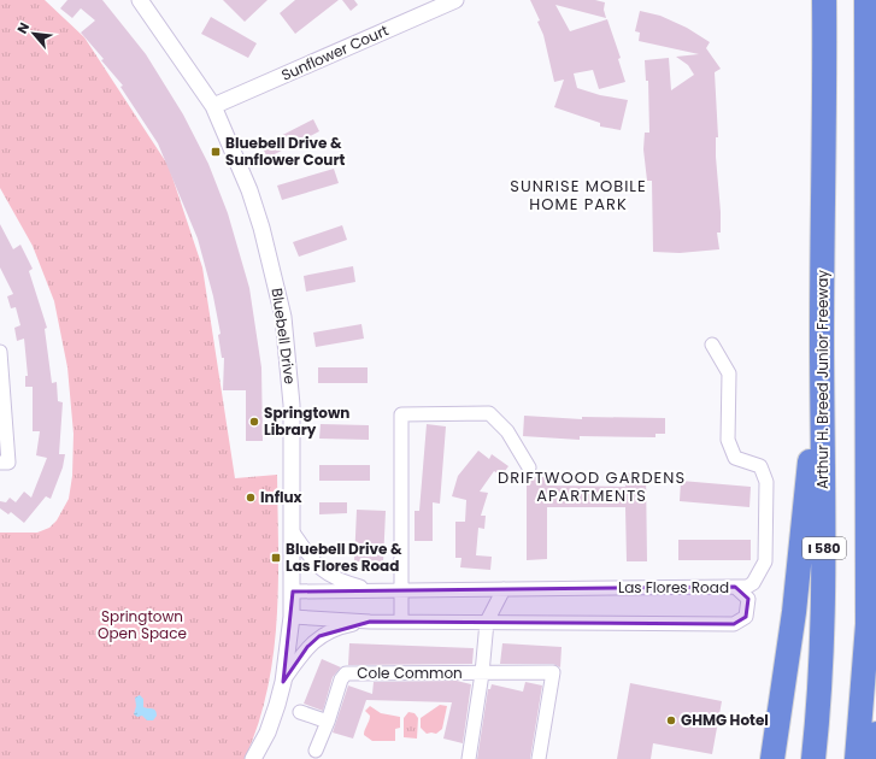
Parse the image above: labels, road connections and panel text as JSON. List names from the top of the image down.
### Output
{
  "streets": {
    "highway": ["Arthur H. Breed Junior Freeway", "I 580"],
    "street": [
      "Sunflower Court",
      "Bluebell Drive",
      "Las Flores Road",
      "Cole Common"
    ]
  },
  "crossings": [
    ["Sunflower Court", "Bluebell Drive"],
    ["Bluebell Drive", "Las Flores Road"]
  ],
  "districts": ["SUNRISE MOBILE HOME PARK", "DRIFTWOOD GARDENS APARTMENTS"],
  "parks": ["Springtown Open Space"],
  "places": {
    "transit": ["Bluebell Drive & Sunflower Court", "Bluebell Drive & Las Flores Road"],
    "other": ["Springtown Library", "Influx", "GHMG Hotel"]
  },
  "north": "top left"
}
